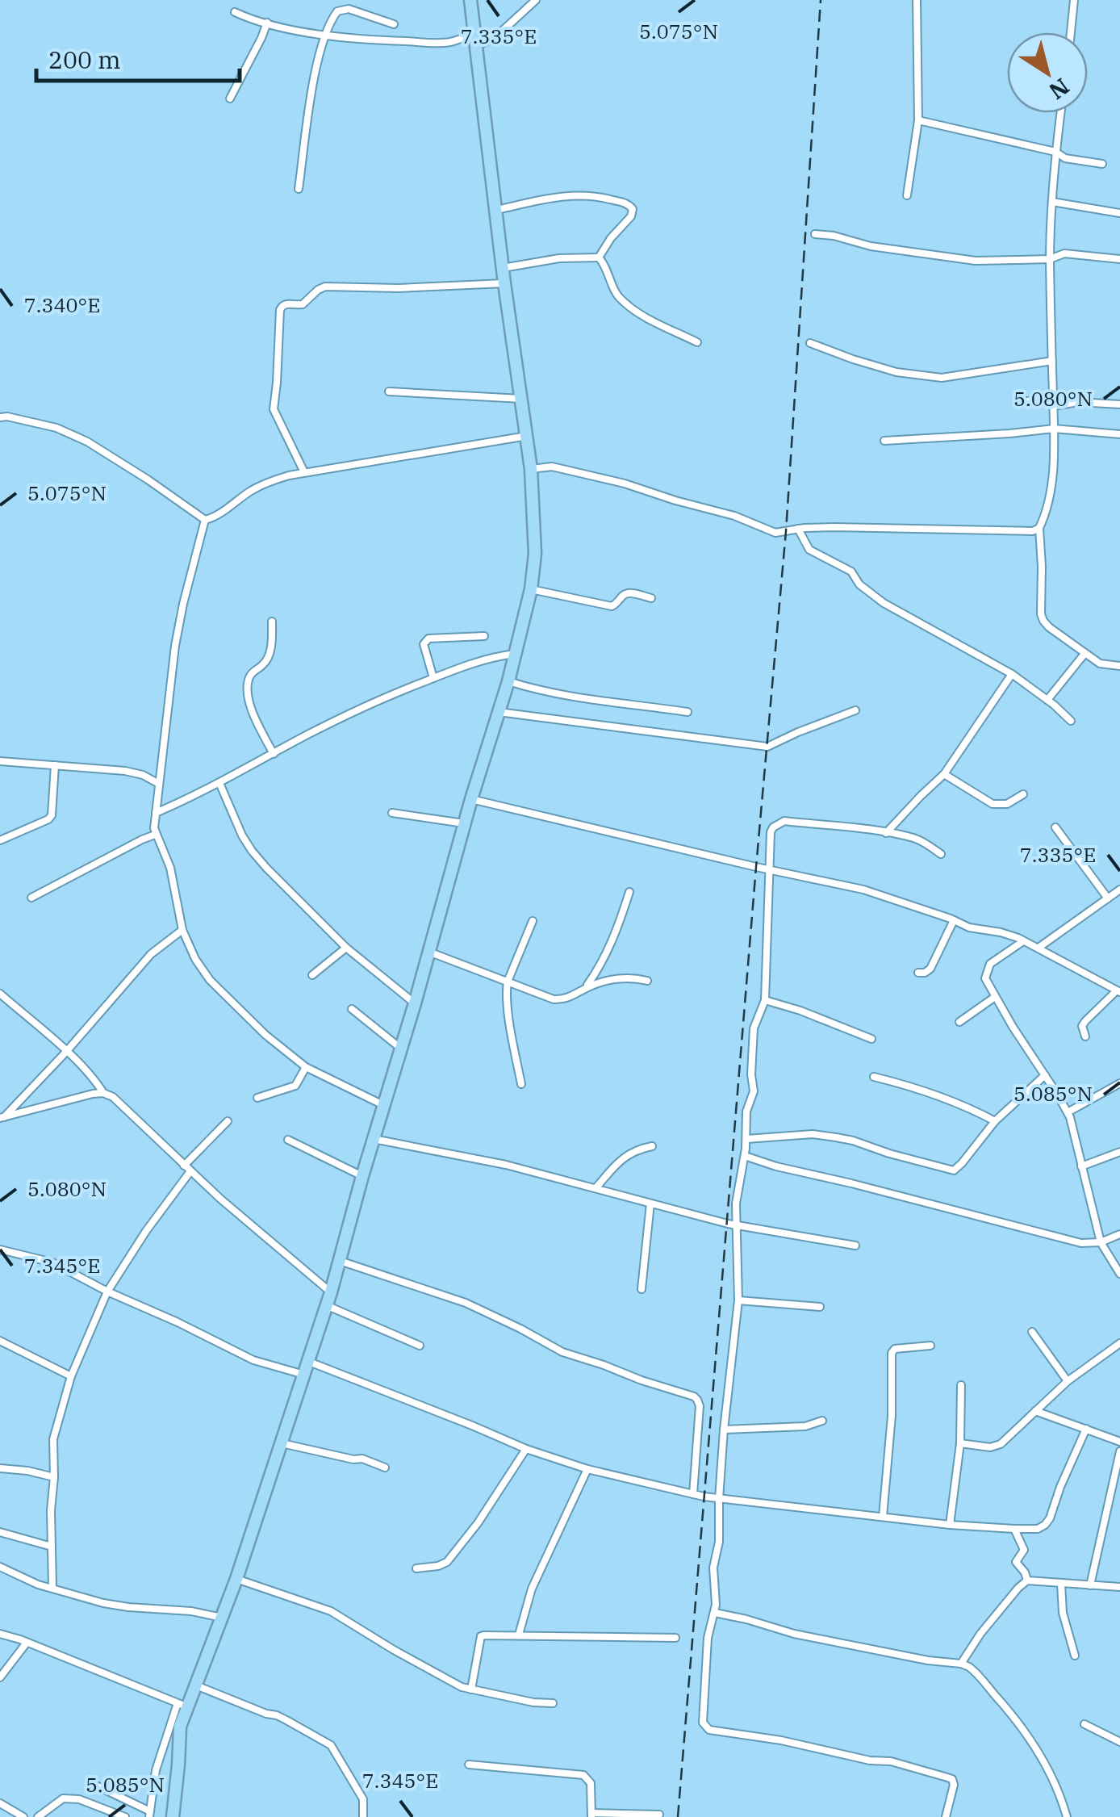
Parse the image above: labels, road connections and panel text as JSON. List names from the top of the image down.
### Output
{
  "scale_bar": "200 m",
  "north": "bottom right",
  "coordinates": [
    "5.075°N",
    "7.335°E",
    "7.340°E",
    "5.080°N",
    "5.085°N",
    "7.345°E"
  ]
}
